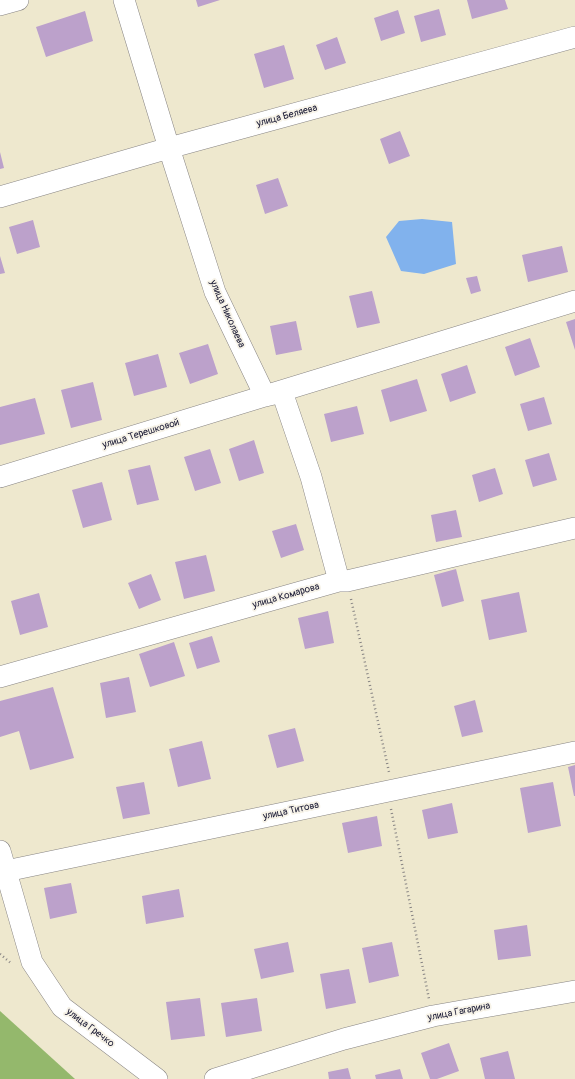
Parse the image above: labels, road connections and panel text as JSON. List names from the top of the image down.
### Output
{
  "streets": {
    "street": [
      "улица Беляева",
      "улица Николаева",
      "улица Терешковой",
      "улица Комарова",
      "улица Титова",
      "улица Гагарина",
      "улица Гречко"
    ]
  },
  "crossings": [
    ["улица Беляева", "улица Николаева"],
    ["улица Николаева", "улица Терешковой"],
    ["улица Николаева", "улица Комарова"],
    ["улица Титова", "улица Гречко"]
  ]
}
